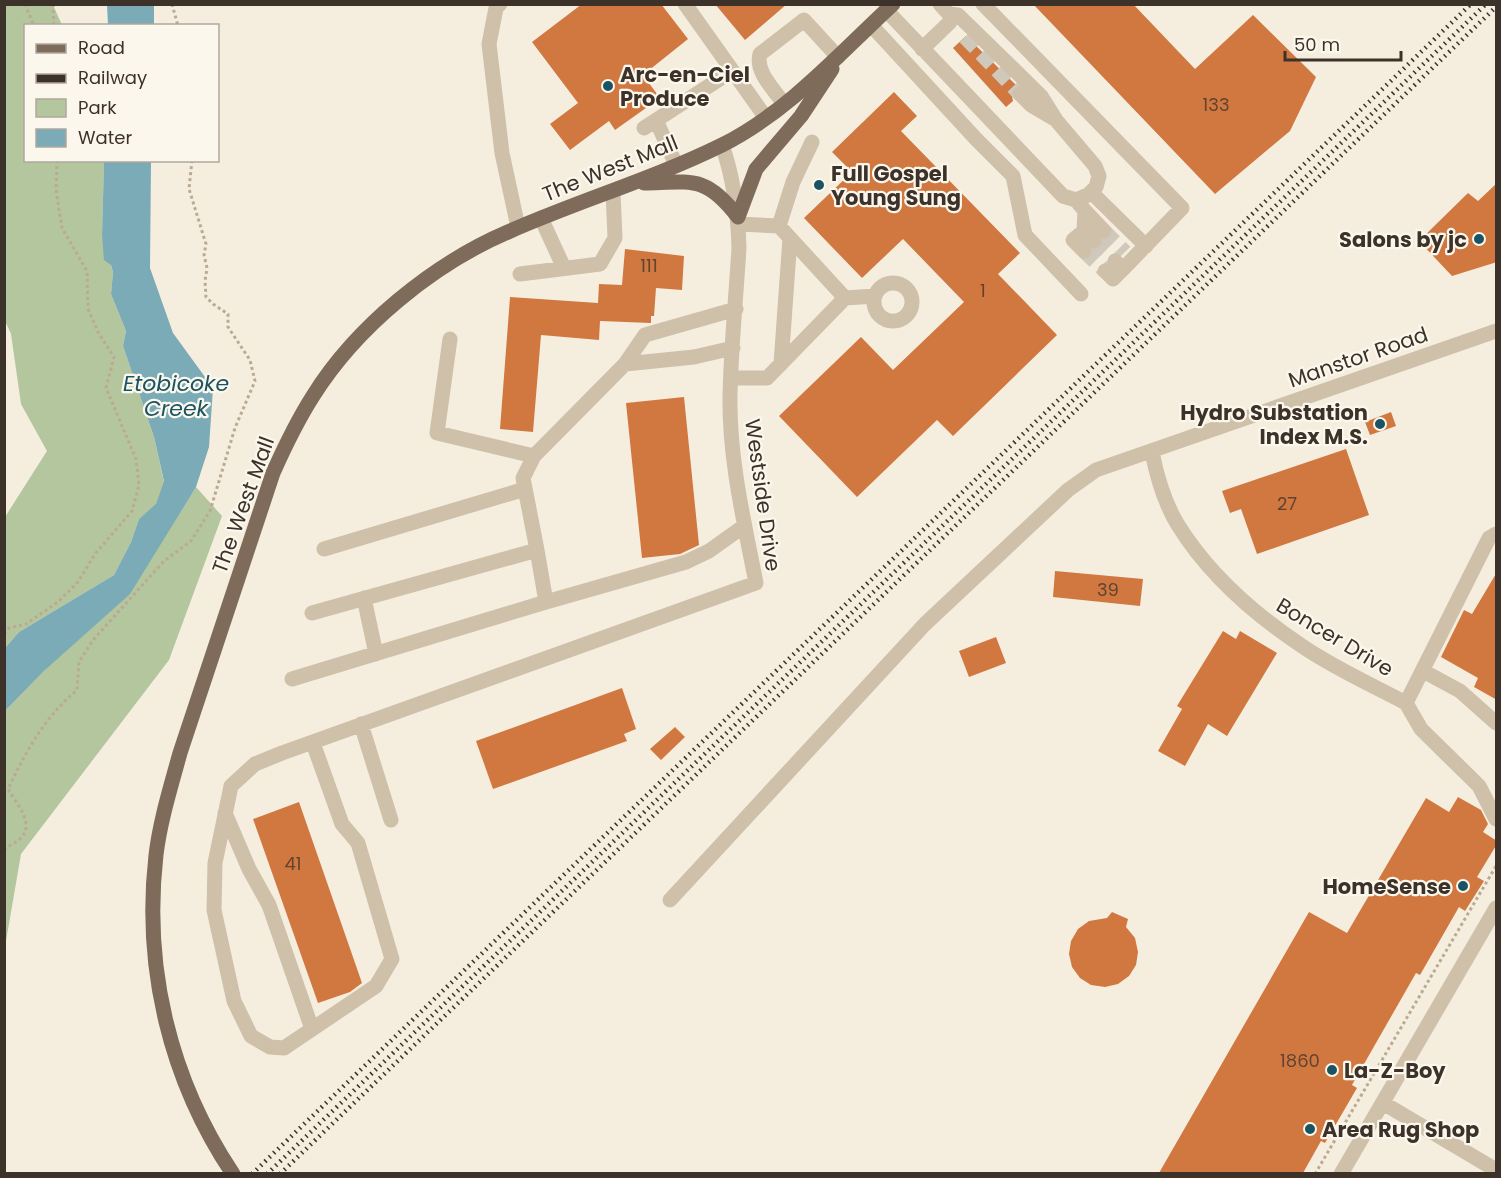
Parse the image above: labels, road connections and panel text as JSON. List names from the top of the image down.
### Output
{
  "streets": {
    "main road": ["The West Mall"],
    "street": ["Manstor Road", "Westside Drive", "Boncer Drive"]
  },
  "crossings": [
    ["The West Mall", "Westside Drive"],
    ["Manstor Road", "Boncer Drive"]
  ],
  "water": ["Etobicoke Creek"],
  "places": [
    "Arc-en-Ciel Produce",
    "Full Gospel Young Sung",
    "Salons by jc",
    "Hydro Substation Index M.S.",
    "HomeSense",
    "La-Z-Boy",
    "Area Rug Shop"
  ],
  "house_numbers": [
    "133",
    "111",
    "1",
    "27",
    "39",
    "41",
    "1860"
  ],
  "legend": [
    "Road",
    "Railway",
    "Park",
    "Water"
  ],
  "scale_bar": "50 m"
}
